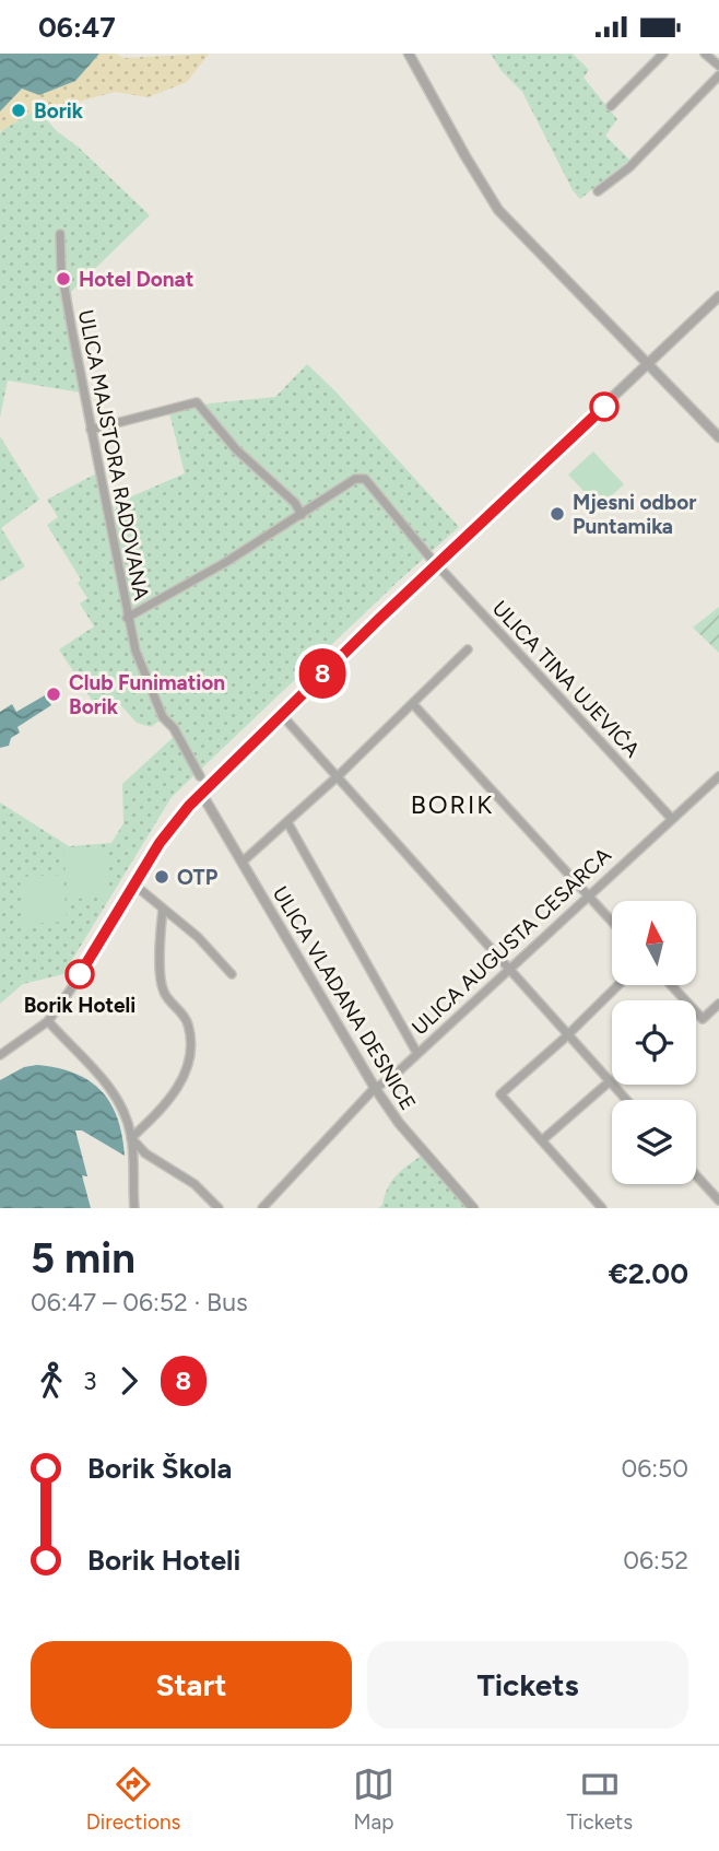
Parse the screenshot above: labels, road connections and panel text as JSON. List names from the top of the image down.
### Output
{
  "streets": {
    "street": [
      "ULICA MAJSTORA RADOVANA",
      "ULICA TINA UJEVIĆA",
      "ULICA AUGUSTA CESARCA",
      "ULICA VLADANA DESNICE"
    ]
  },
  "crossings": [
    ["ULICA MAJSTORA RADOVANA", "ULICA TINA UJEVIĆA"],
    ["ULICA TINA UJEVIĆA", "ULICA AUGUSTA CESARCA"],
    ["ULICA AUGUSTA CESARCA", "ULICA VLADANA DESNICE"]
  ],
  "districts": ["BORIK"],
  "places": [
    "Borik",
    "Hotel Donat",
    "Mjesni odbor Puntamika",
    "Club Funimation Borik",
    "OTP",
    "Borik Hoteli"
  ],
  "lines": ["bus line 8"],
  "north": "top",
  "page": {
    "status": "06:47",
    "on_map": "8",
    "heading": ["5 min", "06:47 – 06:52 · Bus", "€2.00"],
    "legs": ["3", "8"],
    "list": [
      {
        "name": "Borik Škola",
        "value": "06:50"
      },
      {
        "name": "Borik Hoteli",
        "value": "06:52"
      }
    ],
    "buttons": ["Start", "Tickets"],
    "tabs": ["Directions", "Map", "Tickets"]
  }
}
